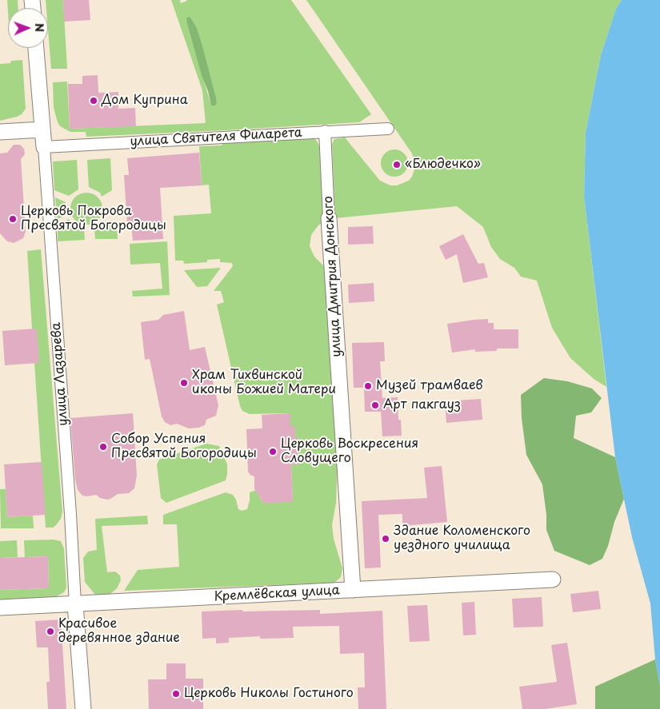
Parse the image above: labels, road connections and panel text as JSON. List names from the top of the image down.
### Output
{
  "streets": {
    "street": [
      "улица Святителя Филарета",
      "улица Дмитрия Донского",
      "улица Лазарева",
      "Кремлёвская улица"
    ]
  },
  "crossings": [
    ["улица Святителя Филарета", "улица Дмитрия Донского"],
    ["улица Святителя Филарета", "улица Лазарева"],
    ["улица Дмитрия Донского", "Кремлёвская улица"],
    ["улица Лазарева", "Кремлёвская улица"]
  ],
  "places": [
    "Дом Куприна",
    "«Блюдечко»",
    "Церковь Покрова Пресвятой Богородицы",
    "Храм Тихвинской иконы Божией Матери",
    "Музей трамваев",
    "Арт пакгауз",
    "Собор Успения Пресвятой Богородицы",
    "Церковь Воскресения Словущего",
    "Здание Коломенского уездного училища",
    "Красивое деревянное здание",
    "Церковь Николы Гостиного"
  ],
  "north": "right"
}
